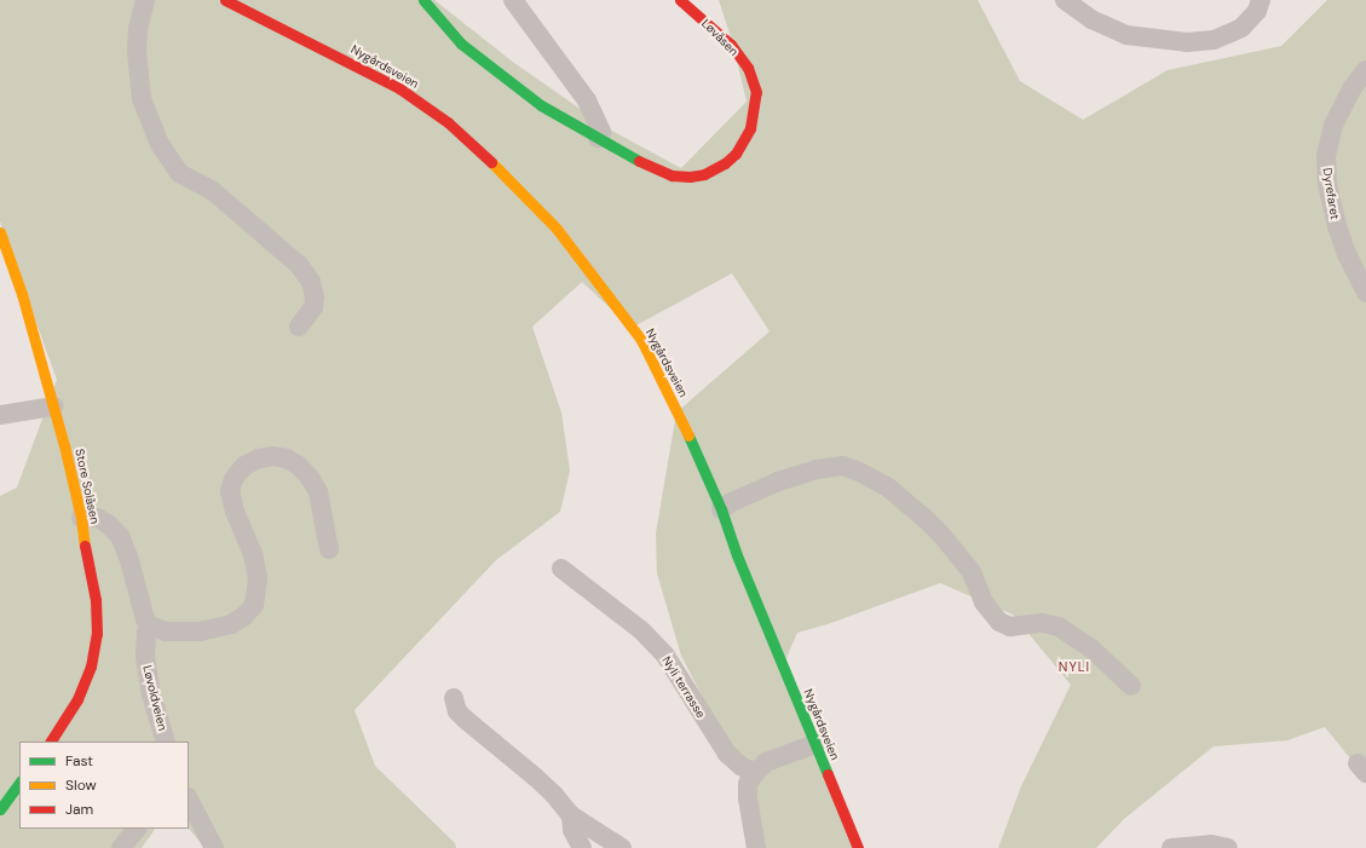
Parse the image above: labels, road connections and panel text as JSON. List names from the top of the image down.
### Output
{
  "streets": {
    "street": [
      "Løvåsen",
      "Nygårdsveien",
      "Dyrefaret",
      "Store Solåsen",
      "Nyli terrasse",
      "Løvoldveien"
    ]
  },
  "districts": ["NYLI"],
  "legend": ["Fast", "Slow", "Jam"]
}
